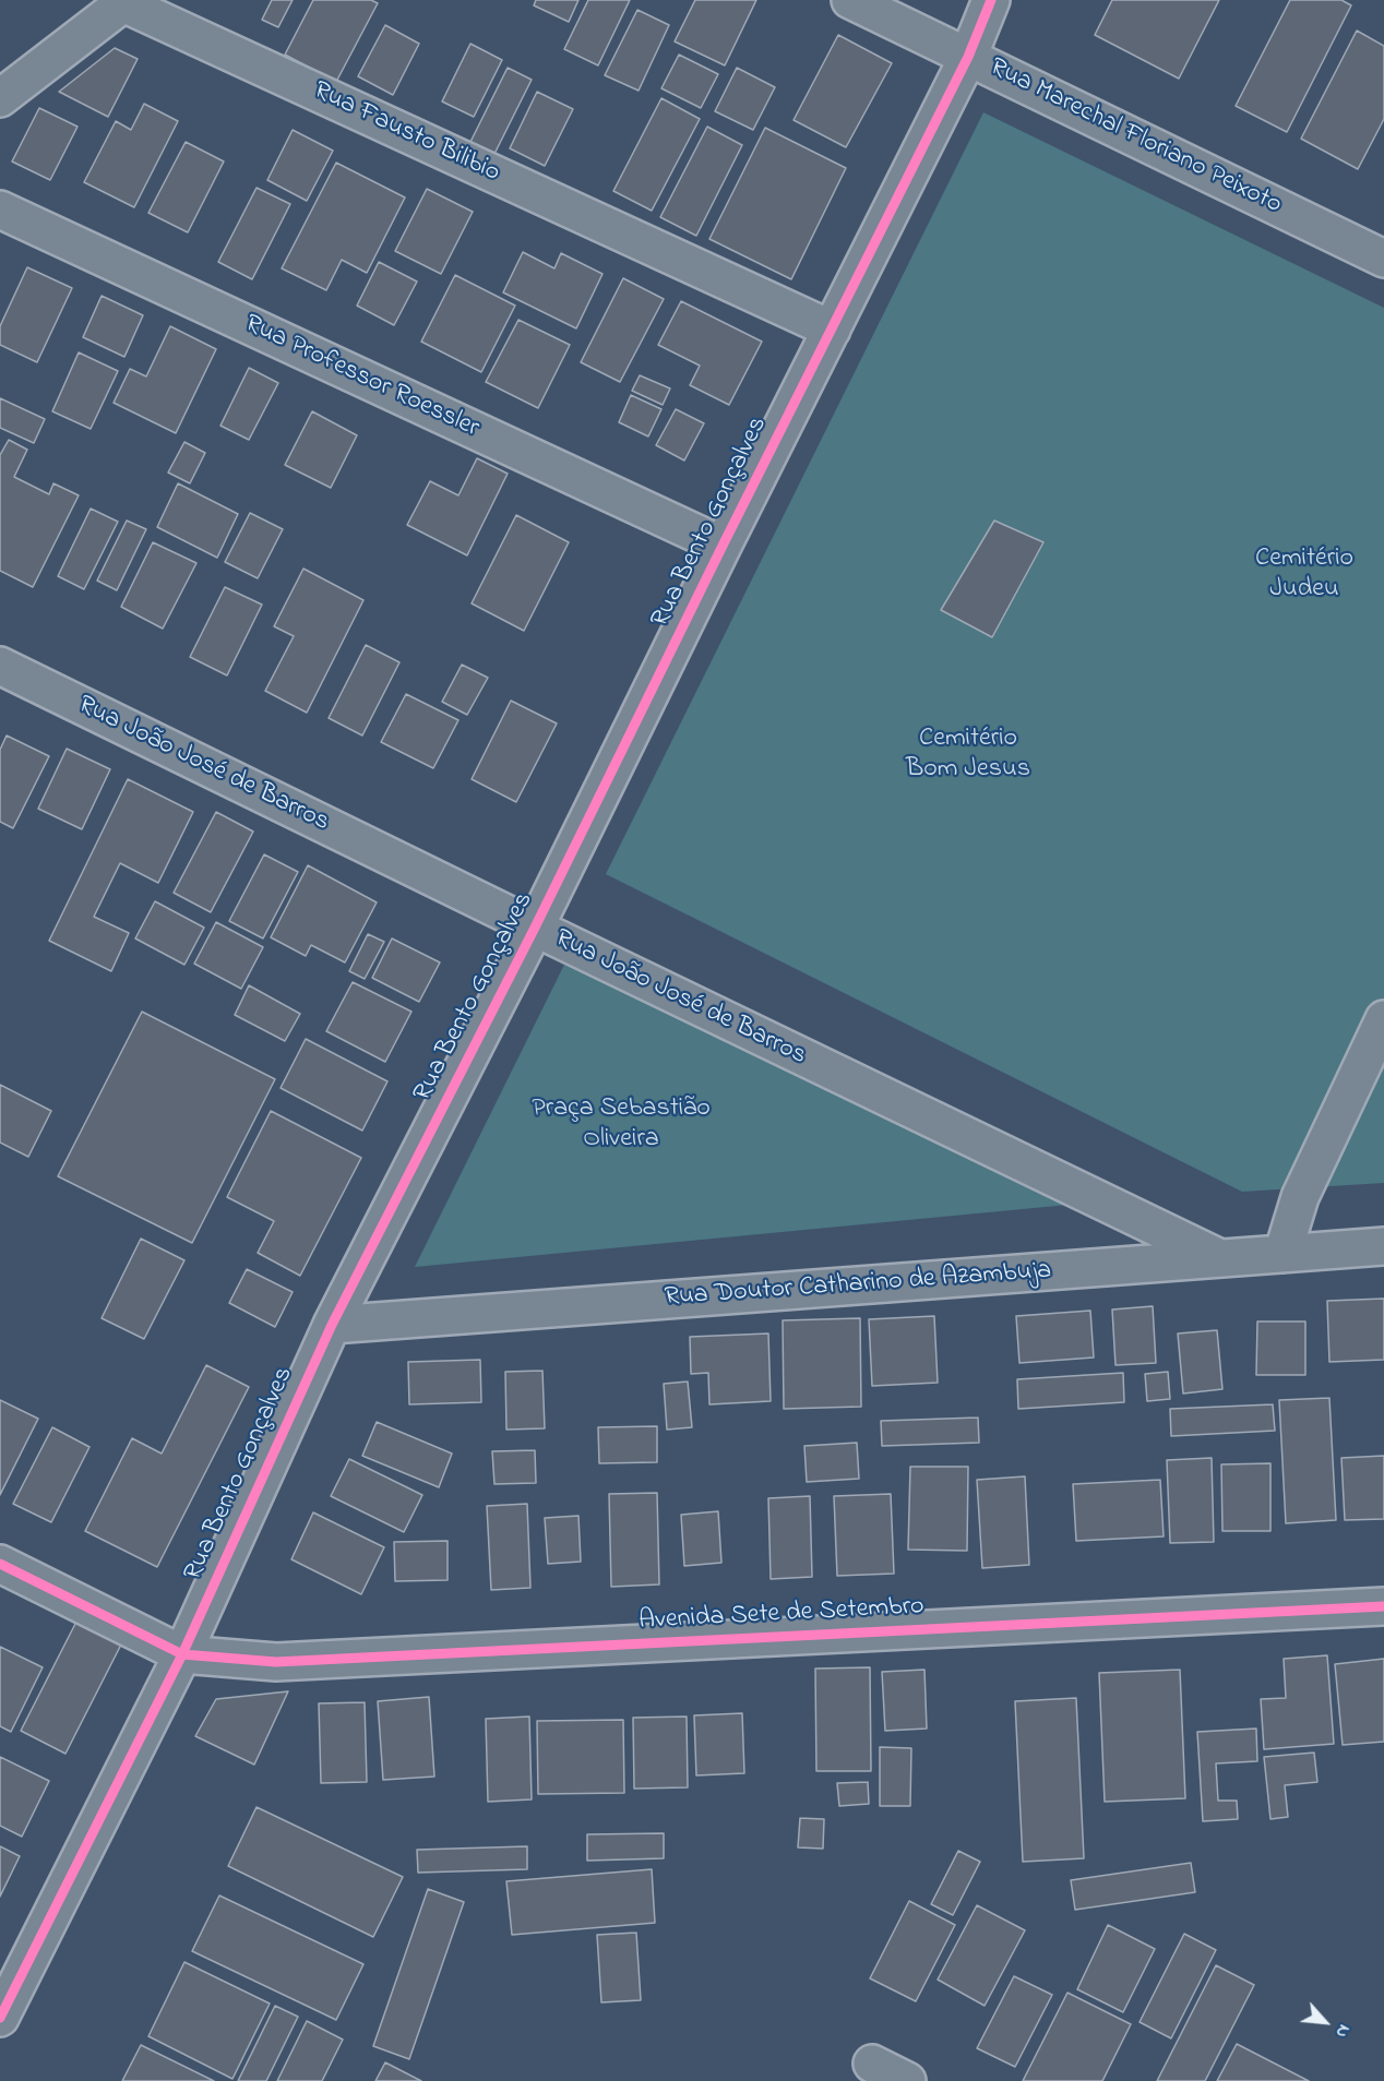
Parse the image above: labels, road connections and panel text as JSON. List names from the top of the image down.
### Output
{
  "streets": {
    "street": [
      "Rua Fausto Bilibio",
      "Rua Marechal Floriano Peixoto",
      "Rua Professor Roessler",
      "Rua Bento Gonçalves",
      "Rua João José de Barros",
      "Rua Doutor Catharino de Azambuja",
      "Avenida Sete de Setembro"
    ]
  },
  "crossings": [
    ["Rua Fausto Bilibio", "Rua Bento Gonçalves"],
    ["Rua Marechal Floriano Peixoto", "Rua Bento Gonçalves"],
    ["Rua Professor Roessler", "Rua Bento Gonçalves"],
    ["Rua Bento Gonçalves", "Rua João José de Barros"],
    ["Rua Bento Gonçalves", "Rua Doutor Catharino de Azambuja"],
    ["Rua Bento Gonçalves", "Avenida Sete de Setembro"],
    ["Rua João José de Barros", "Rua Doutor Catharino de Azambuja"]
  ],
  "parks": ["Cemitério Judeu", "Cemitério Bom Jesus", "Praça Sebastião Oliveira"],
  "north": "bottom right"
}
